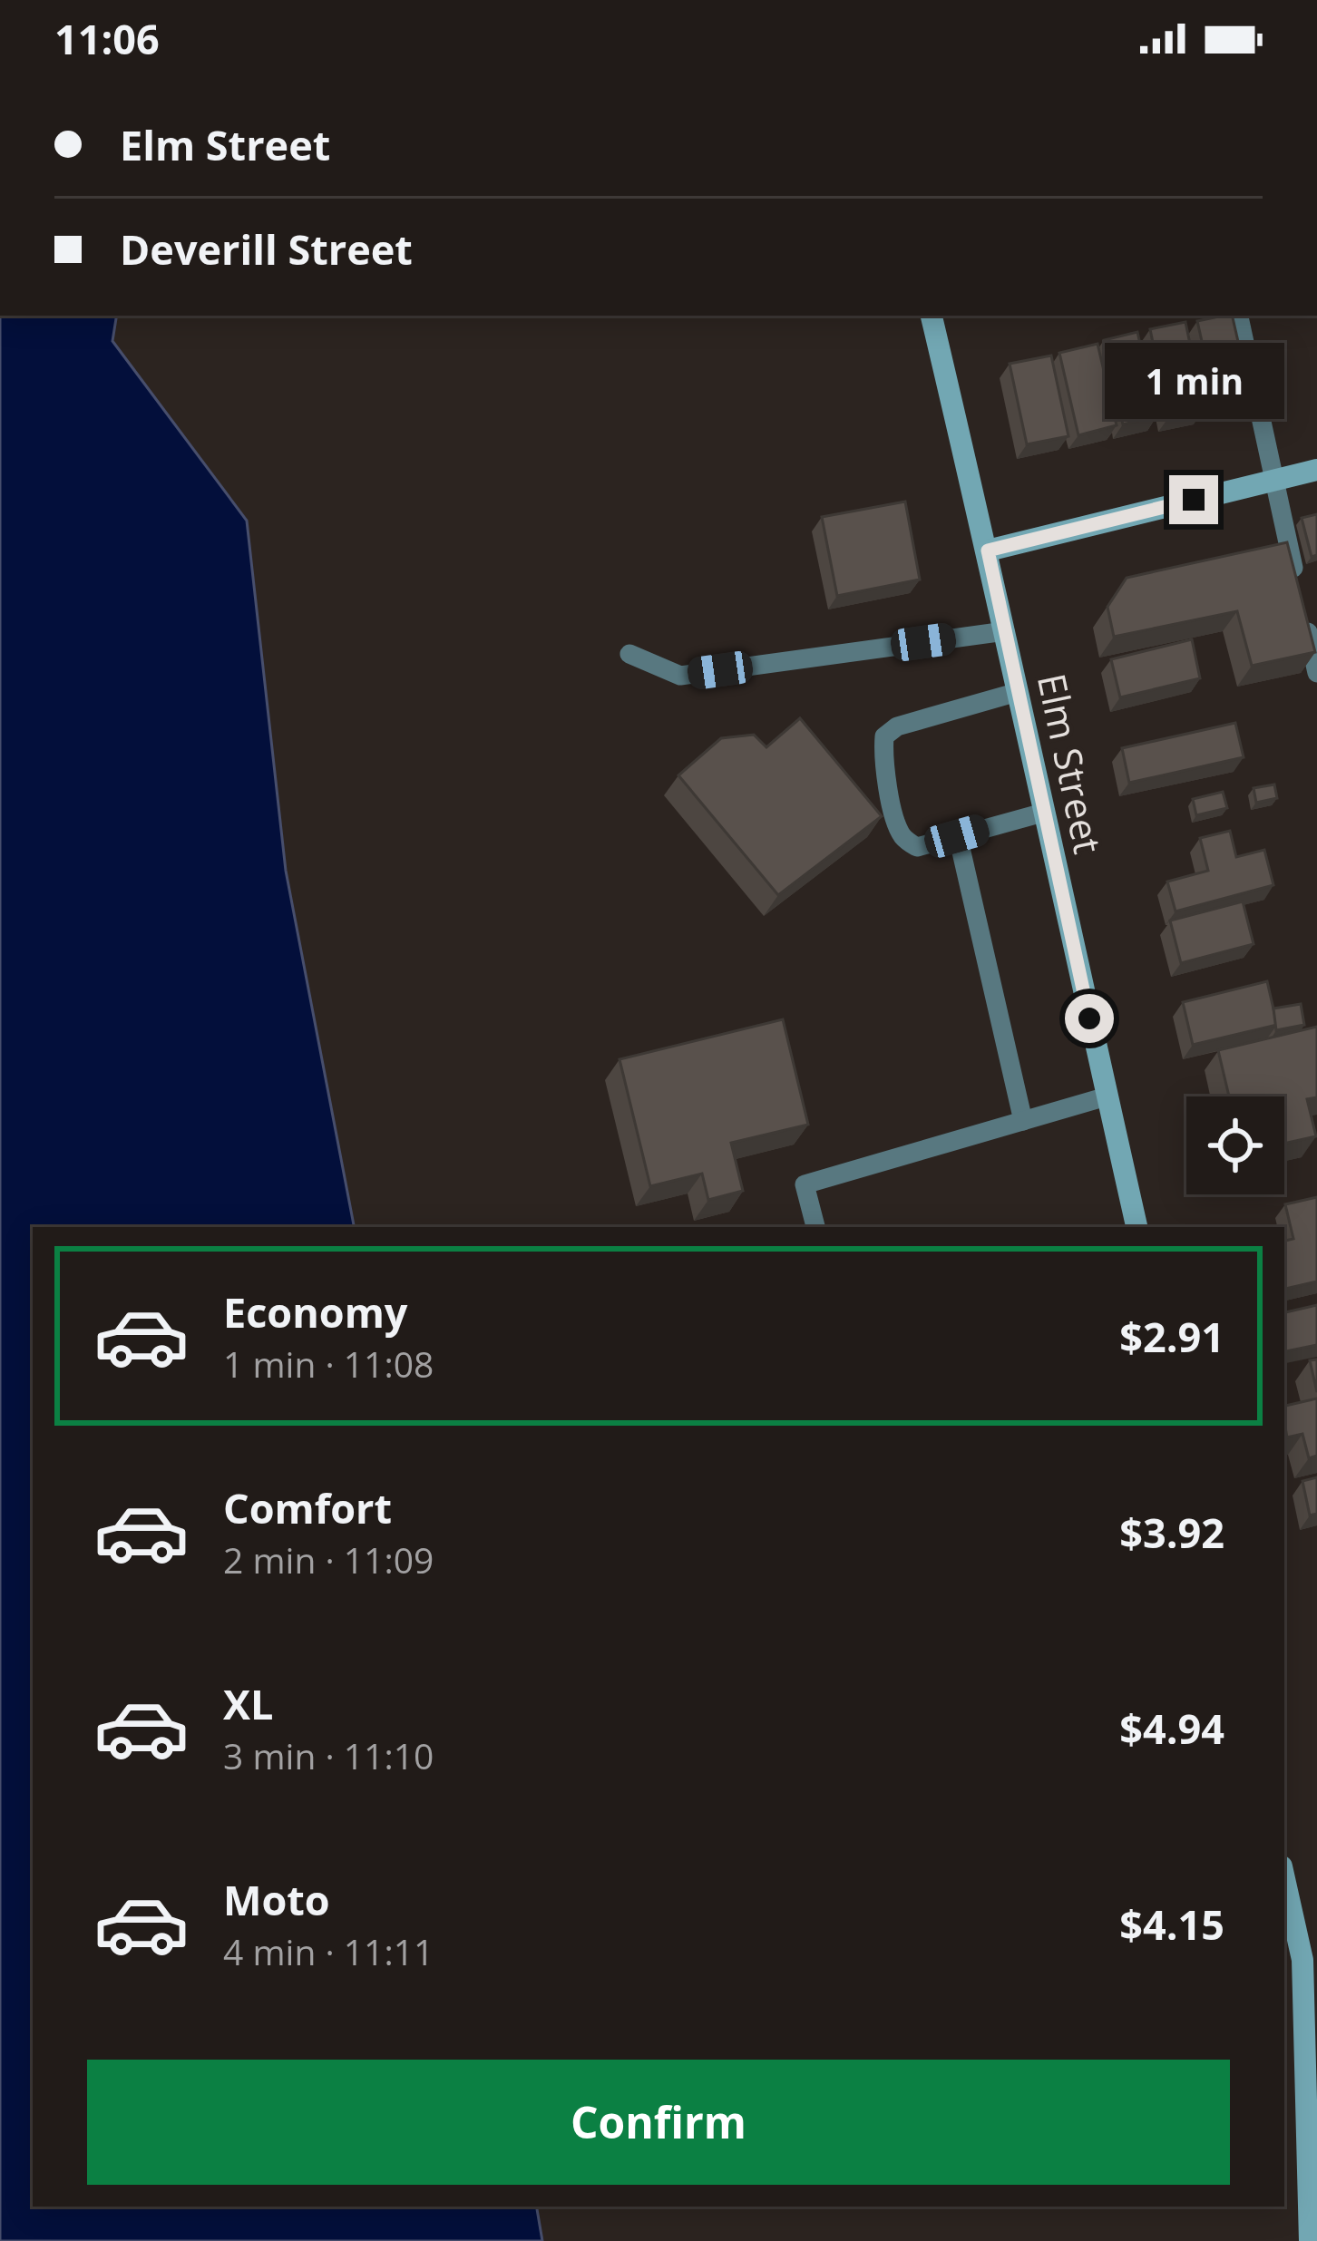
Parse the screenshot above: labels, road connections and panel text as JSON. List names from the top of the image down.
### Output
{
  "streets": {
    "main road": ["Elm Street"]
  },
  "page": {
    "status": "11:06",
    "banner": ["Elm Street", "Deverill Street"],
    "bubble": "1 min",
    "list": [
      {
        "name": "Economy",
        "note": "1 min · 11:08",
        "value": "$2.91"
      },
      {
        "name": "Comfort",
        "note": "2 min · 11:09",
        "value": "$3.92"
      },
      {
        "name": "XL",
        "note": "3 min · 11:10",
        "value": "$4.94"
      },
      {
        "name": "Moto",
        "note": "4 min · 11:11",
        "value": "$4.15"
      }
    ],
    "buttons": "Confirm"
  }
}
